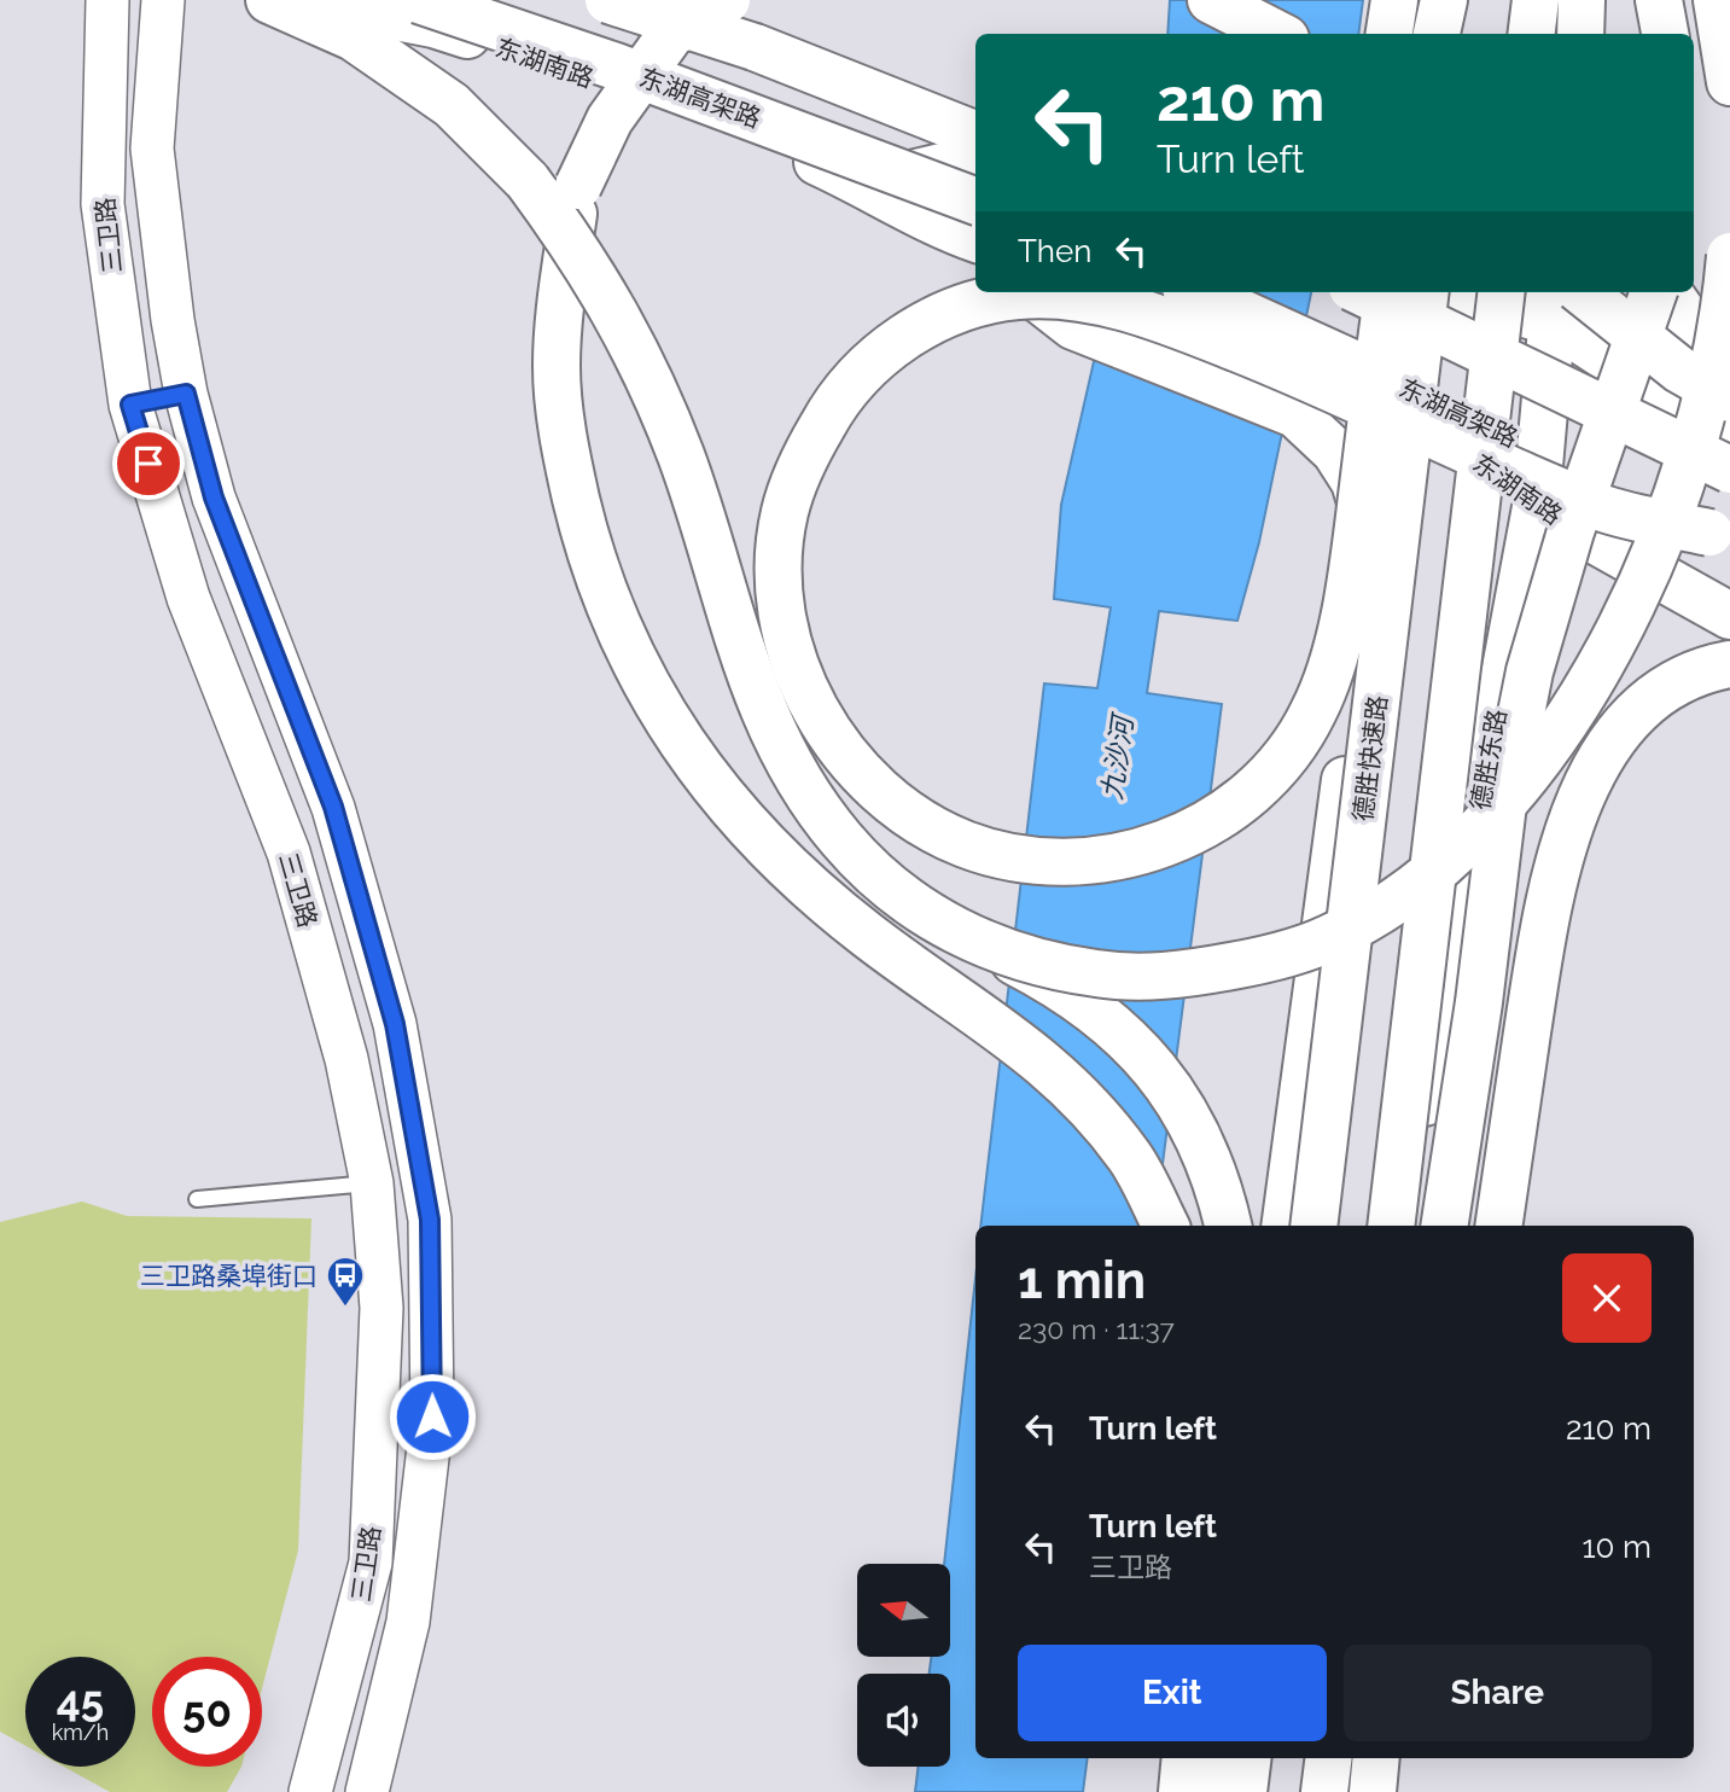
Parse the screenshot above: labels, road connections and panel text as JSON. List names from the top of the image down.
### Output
{
  "streets": {
    "main road": [
      "东湖南路",
      "东湖高架路",
      "三卫路",
      "德胜快速路",
      "德胜东路"
    ]
  },
  "crossings": [
    ["东湖南路", "东湖高架路"],
    ["东湖南路", "德胜东路"]
  ],
  "water": ["九沙河"],
  "places": {
    "bus stop": ["三卫路桑埠街口"]
  },
  "north": "left",
  "page": {
    "turn": ["210 m", "Turn left"],
    "then": "Then",
    "heading": ["1 min", "230 m · 11:37"],
    "list": [
      {
        "name": "Turn left",
        "value": "210 m"
      },
      {
        "name": "Turn left",
        "note": "三卫路",
        "value": "10 m"
      }
    ],
    "buttons": ["Exit", "Share"],
    "speed": "45 km/h",
    "limit": "50"
  }
}
